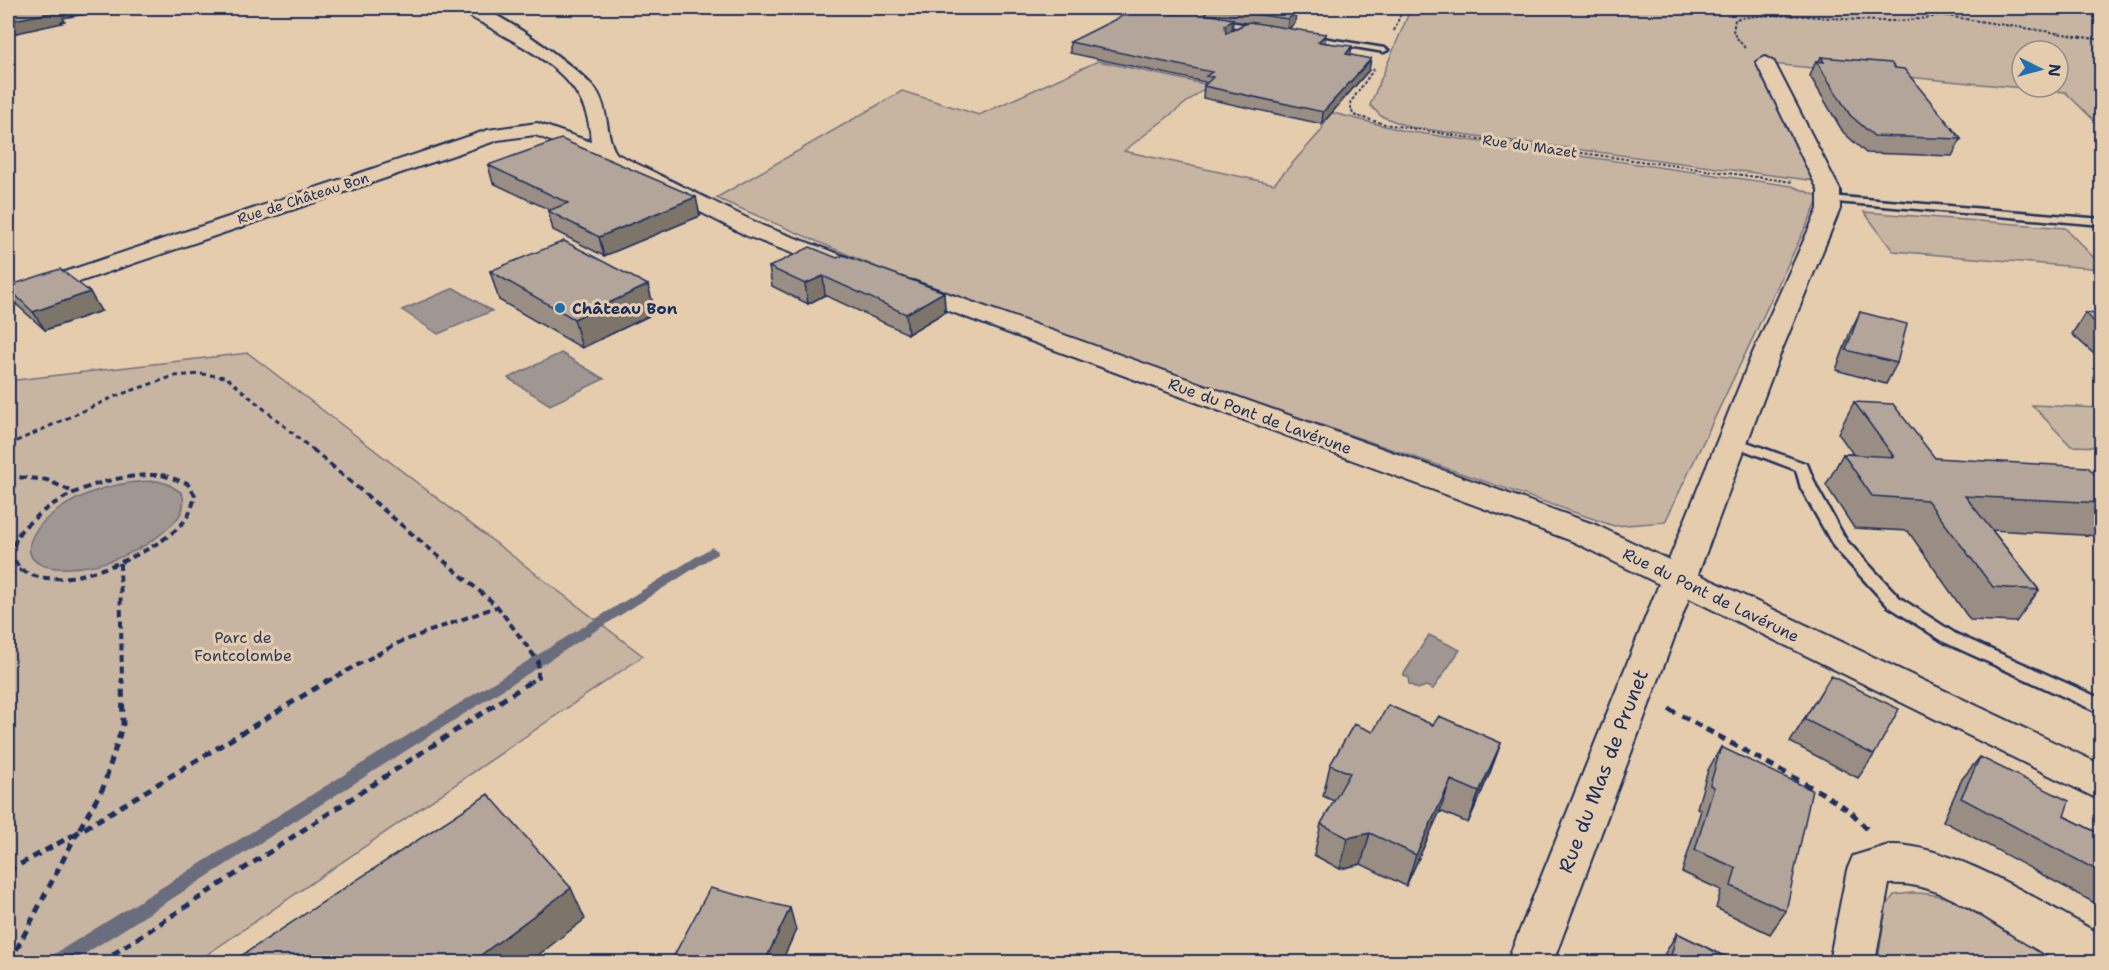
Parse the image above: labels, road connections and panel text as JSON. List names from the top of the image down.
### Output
{
  "streets": {
    "street": ["Rue de Château Bon", "Rue du Pont de Lavérune", "Rue du Mas de Prunet"],
    "path": ["Rue du Mazet"]
  },
  "crossings": [
    ["Rue de Château Bon", "Rue du Pont de Lavérune"],
    ["Rue du Pont de Lavérune", "Rue du Mas de Prunet"]
  ],
  "parks": ["Parc de Fontcolombe"],
  "places": ["Château Bon"],
  "north": "right"
}
